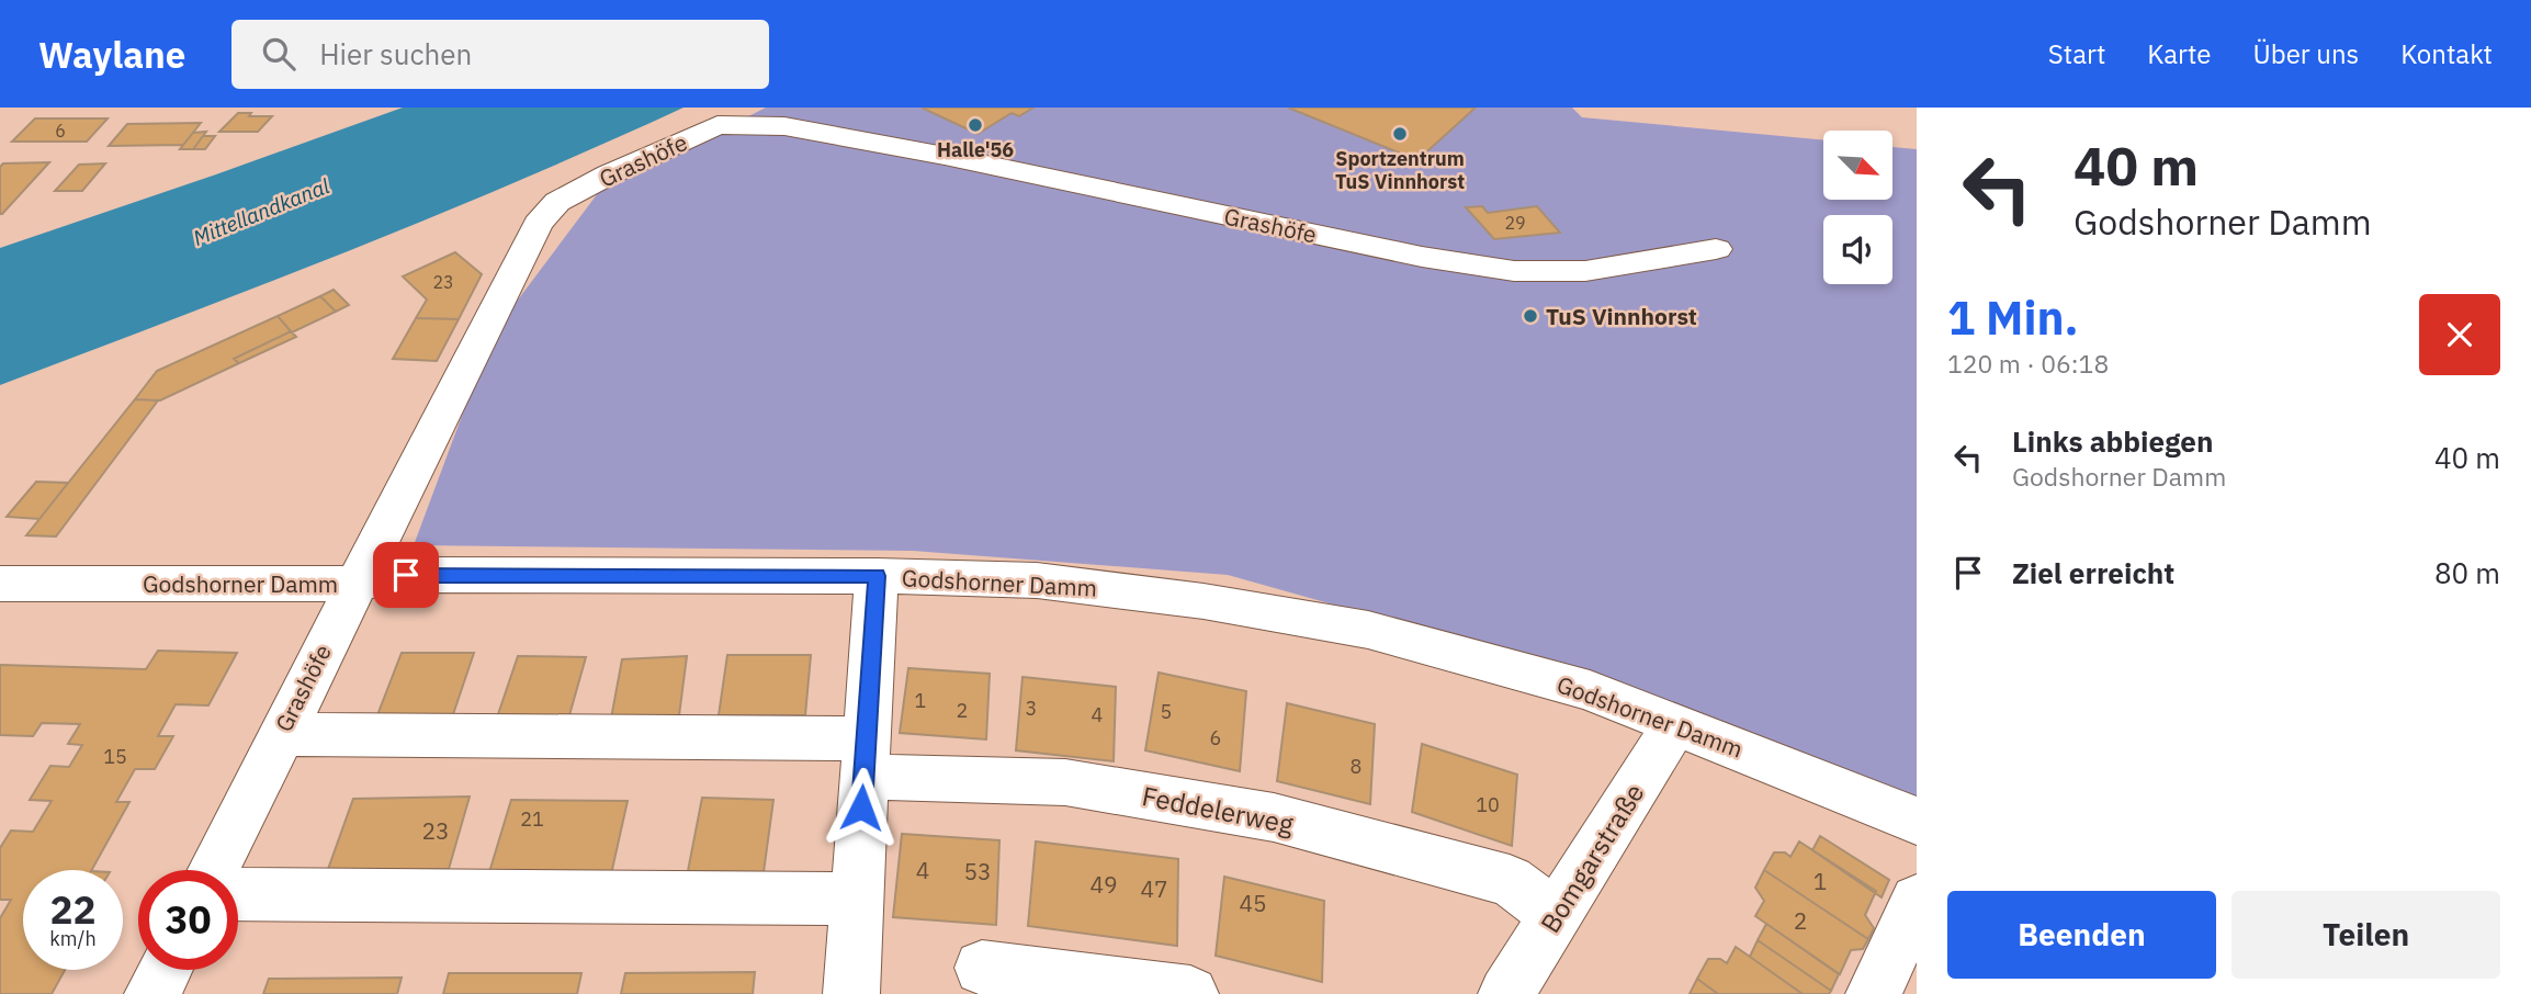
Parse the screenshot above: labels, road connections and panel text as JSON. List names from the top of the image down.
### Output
{
  "streets": {
    "street": [
      "Grashöfe",
      "Godshorner Damm",
      "Feddelerweg",
      "Bomgarstraße"
    ]
  },
  "crossings": [
    ["Grashöfe", "Godshorner Damm"],
    ["Grashöfe", "Feddelerweg"],
    ["Godshorner Damm", "Bomgarstraße"],
    ["Feddelerweg", "Bomgarstraße"]
  ],
  "water": ["Mittellandkanal"],
  "places": ["Halle'56", "Sportzentrum TuS Vinnhorst", "TuS Vinnhorst"],
  "house_numbers": [
    "6",
    "29",
    "23",
    "1",
    "3",
    "2",
    "5",
    "4",
    "6",
    "15",
    "8",
    "10",
    "21",
    "23",
    "4",
    "53",
    "1",
    "49",
    "47",
    "45",
    "2"
  ],
  "north": "bottom right",
  "page": {
    "header": "Waylane",
    "search": "Hier suchen",
    "nav": [
      "Start",
      "Karte",
      "Über uns",
      "Kontakt"
    ],
    "turn": ["40 m", "Godshorner Damm"],
    "heading": ["1 Min.", "120 m · 06:18"],
    "list": [
      {
        "name": "Links abbiegen",
        "note": "Godshorner Damm",
        "value": "40 m"
      },
      {
        "name": "Ziel erreicht",
        "value": "80 m"
      }
    ],
    "speed": "22 km/h",
    "limit": "30",
    "buttons": ["Beenden", "Teilen"]
  }
}
